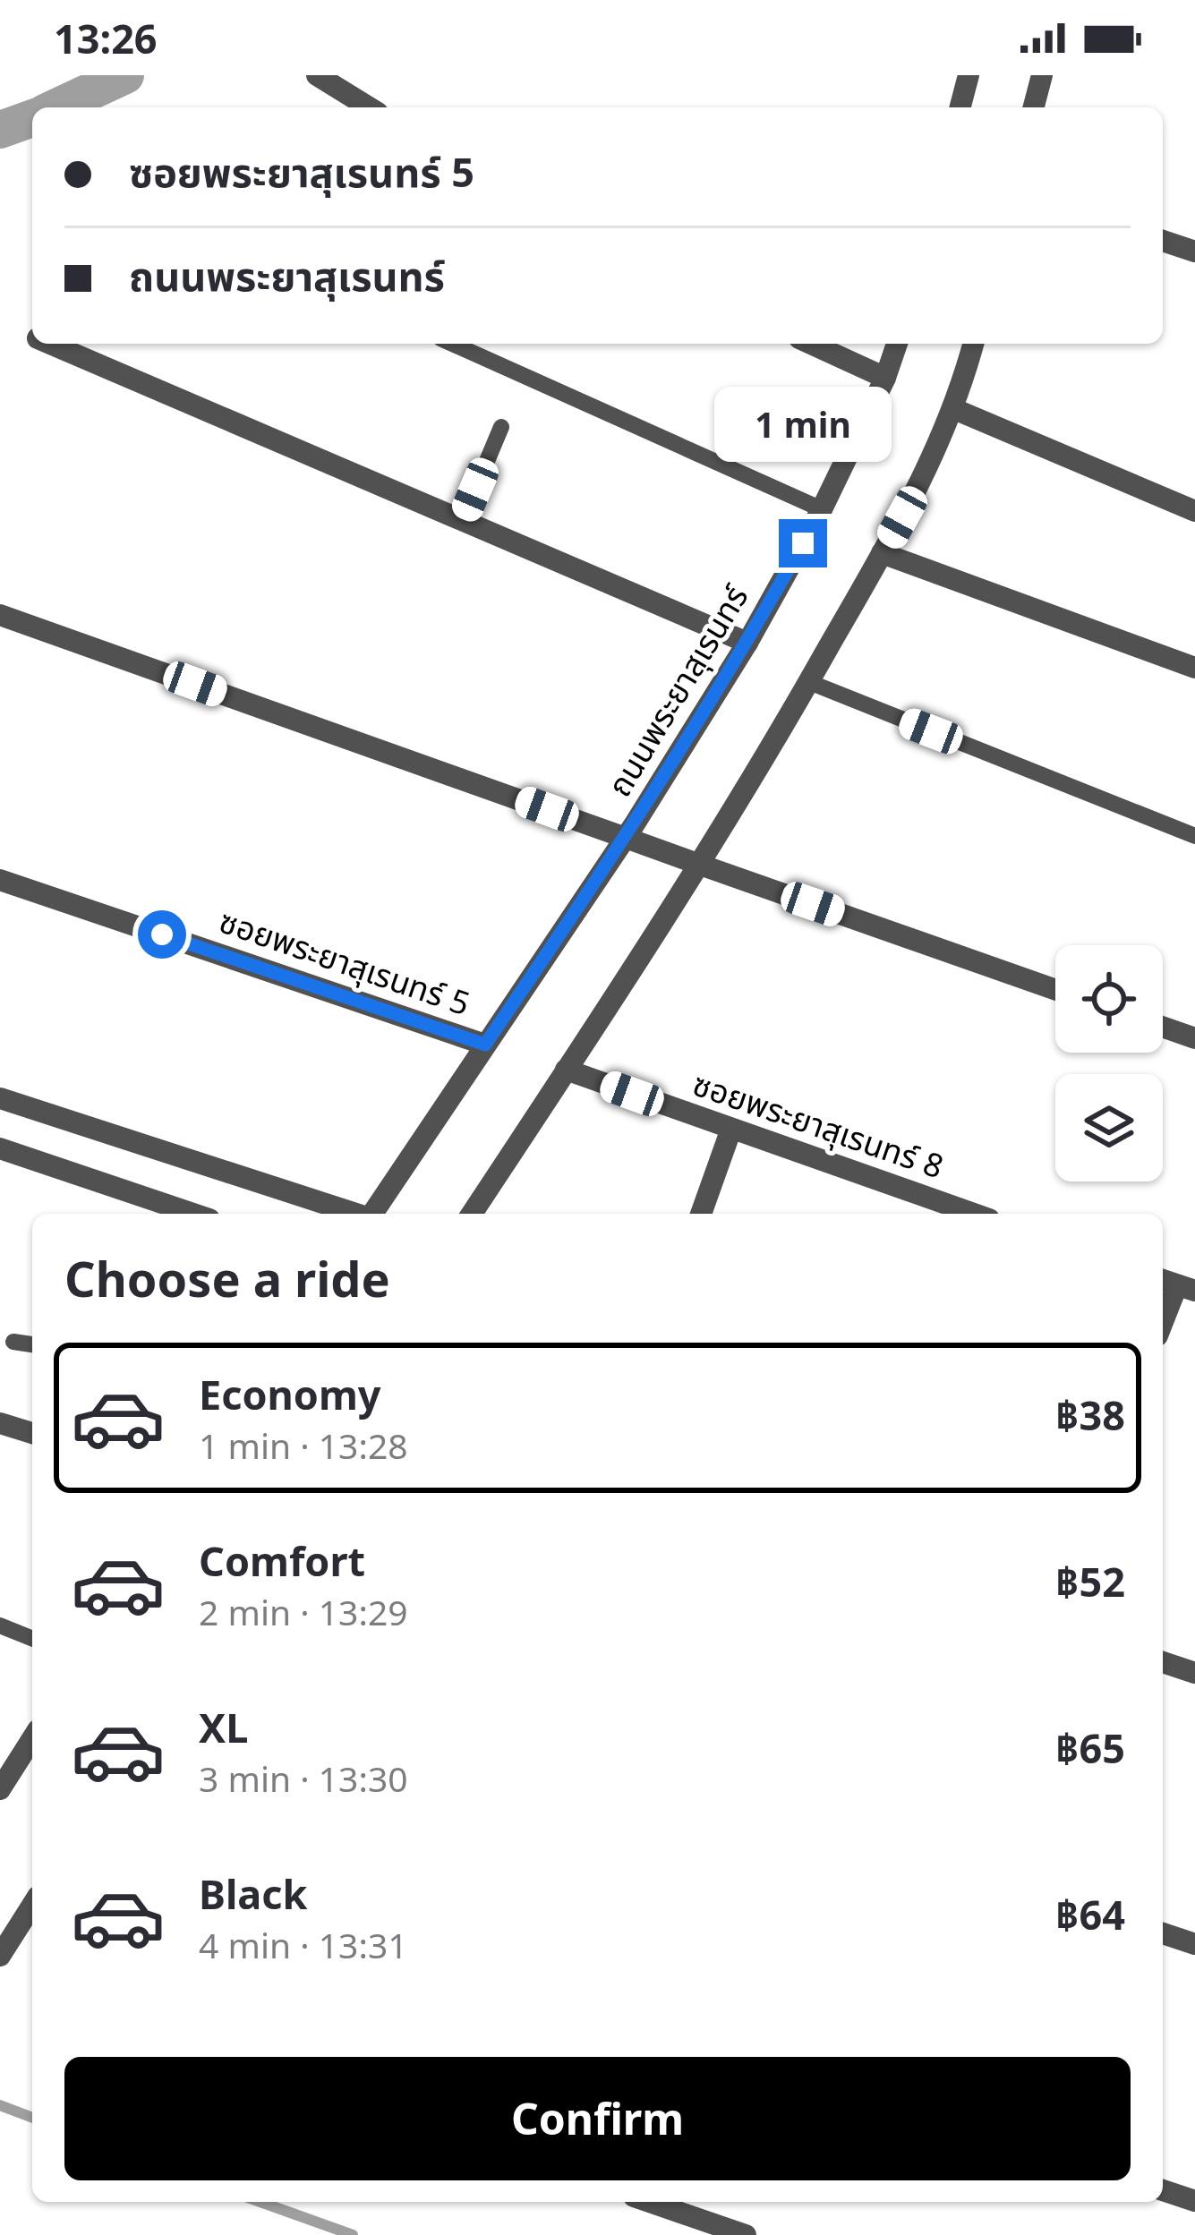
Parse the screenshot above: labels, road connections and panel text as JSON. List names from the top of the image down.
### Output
{
  "streets": {
    "street": ["ถนนพระยาสุเรนทร์", "ซอยพระยาสุเรนทร์ 5", "ซอยพระยาสุเรนทร์ 8"]
  },
  "crossings": [
    ["ถนนพระยาสุเรนทร์", "ซอยพระยาสุเรนทร์ 5"]
  ],
  "page": {
    "status": "13:26",
    "banner": ["ซอยพระยาสุเรนทร์ 5", "ถนนพระยาสุเรนทร์"],
    "bubble": "1 min",
    "heading": "Choose a ride",
    "list": [
      {
        "name": "Economy",
        "note": "1 min · 13:28",
        "value": "฿38"
      },
      {
        "name": "Comfort",
        "note": "2 min · 13:29",
        "value": "฿52"
      },
      {
        "name": "XL",
        "note": "3 min · 13:30",
        "value": "฿65"
      },
      {
        "name": "Black",
        "note": "4 min · 13:31",
        "value": "฿64"
      }
    ],
    "buttons": "Confirm"
  }
}
